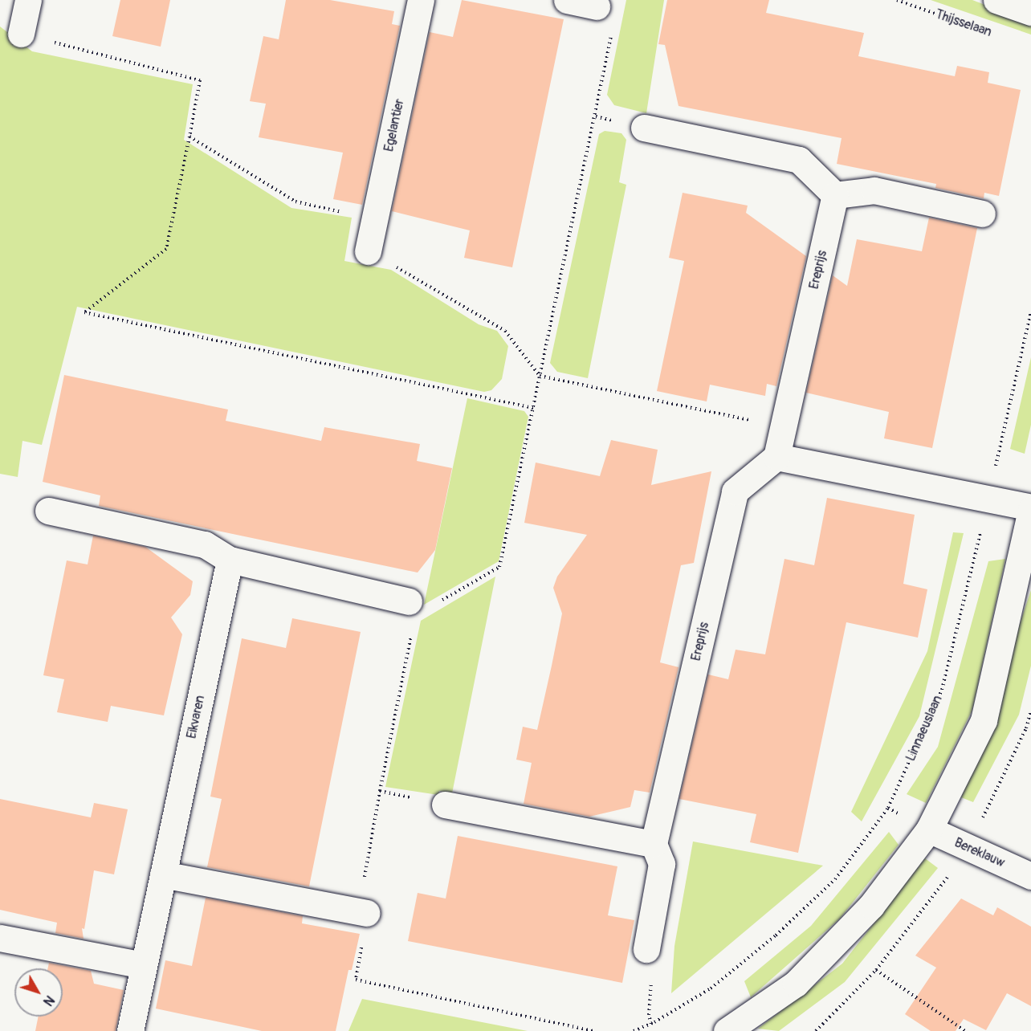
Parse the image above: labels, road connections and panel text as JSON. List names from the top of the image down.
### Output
{
  "streets": {
    "street": [
      "Egelantier",
      "Ereprijs",
      "Eikvaren",
      "Bereklauw"
    ],
    "path": ["Thijsselaan", "Linnaeuslaan"]
  },
  "north": "bottom right"
}
